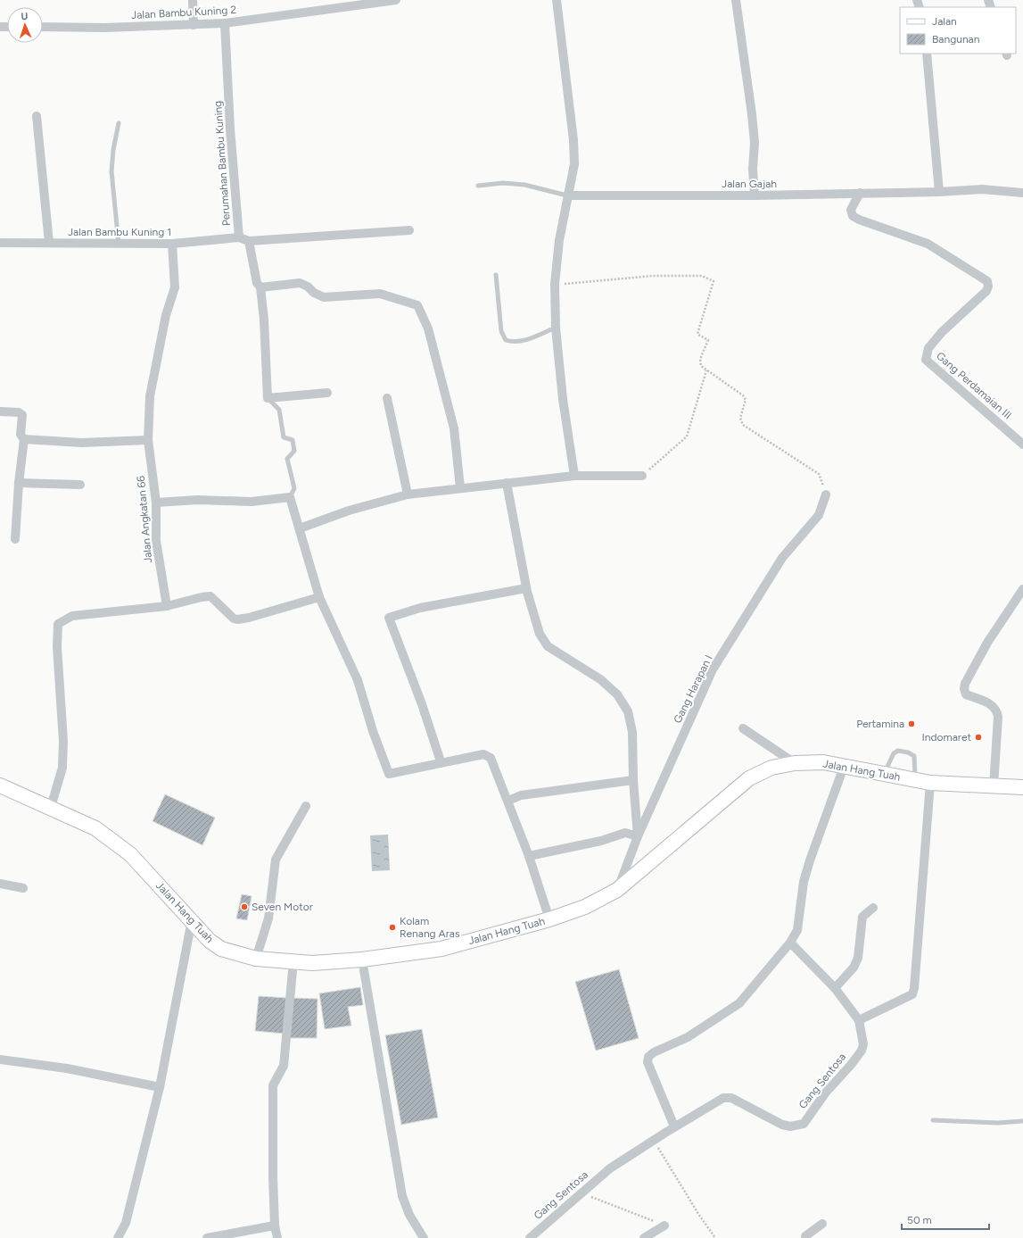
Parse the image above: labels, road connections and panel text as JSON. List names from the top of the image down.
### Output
{
  "streets": {
    "main road": ["Jalan Hang Tuah"],
    "street": [
      "Jalan Bambu Kuning 2",
      "Perumahan Bambu Kuning",
      "Jalan Gajah",
      "Jalan Bambu Kuning 1",
      "Gang Perdamaian III",
      "Jalan Angkatan 66",
      "Gang Harapan I",
      "Gang Sentosa"
    ]
  },
  "crossings": [
    ["Jalan Bambu Kuning 2", "Perumahan Bambu Kuning"],
    ["Perumahan Bambu Kuning", "Jalan Bambu Kuning 1"],
    ["Jalan Gajah", "Gang Perdamaian III"],
    ["Jalan Bambu Kuning 1", "Jalan Angkatan 66"],
    ["Gang Harapan I", "Jalan Hang Tuah"]
  ],
  "places": [
    "Pertamina",
    "Indomaret",
    "Seven Motor",
    "Kolam Renang Aras"
  ],
  "legend": ["Jalan", "Bangunan"],
  "scale_bar": "50 m",
  "north": "top"
}
